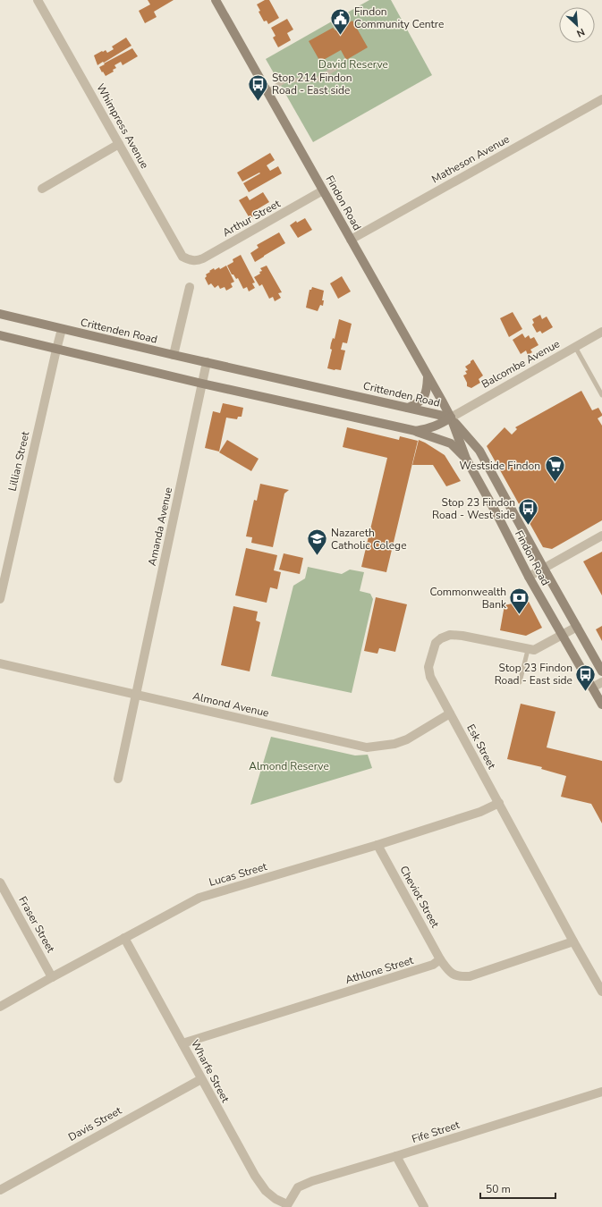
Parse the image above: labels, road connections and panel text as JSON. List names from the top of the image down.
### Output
{
  "streets": {
    "main road": ["Findon Road", "Crittenden Road"],
    "street": [
      "Whimpress Avenue",
      "Matheson Avenue",
      "Arthur Street",
      "Balcombe Avenue",
      "Lillian Street",
      "Amanda Avenue",
      "Almond Avenue",
      "Esk Street",
      "Lucas Street",
      "Cheviot Street",
      "Fraser Street",
      "Athlone Street",
      "Wharfe Street",
      "Davis Street",
      "Fife Street"
    ]
  },
  "crossings": [
    ["Whimpress Avenue", "Arthur Street"],
    ["Matheson Avenue", "Findon Road"],
    ["Findon Road", "Arthur Street"],
    ["Findon Road", "Crittenden Road"],
    ["Findon Road", "Balcombe Avenue"],
    ["Crittenden Road", "Balcombe Avenue"],
    ["Crittenden Road", "Lillian Street"],
    ["Crittenden Road", "Amanda Avenue"],
    ["Amanda Avenue", "Almond Avenue"],
    ["Almond Avenue", "Esk Street"],
    ["Esk Street", "Lucas Street"],
    ["Lucas Street", "Cheviot Street"],
    ["Lucas Street", "Fraser Street"],
    ["Lucas Street", "Wharfe Street"],
    ["Cheviot Street", "Athlone Street"],
    ["Athlone Street", "Wharfe Street"],
    ["Wharfe Street", "Davis Street"],
    ["Wharfe Street", "Fife Street"]
  ],
  "parks": ["David Reserve", "Almond Reserve"],
  "places": {
    "public building": ["Findon Community Centre"],
    "bus stop": ["Stop 214 Findon Road - East side", "Stop 23 Findon Road - West side", "Stop 23 Findon Road - East side"],
    "supermarket": ["Westside Findon"],
    "school or university": ["Nazareth Catholic Colege"],
    "bank": ["Commonwealth Bank"]
  },
  "scale_bar": "50 m",
  "north": "bottom right"
}
